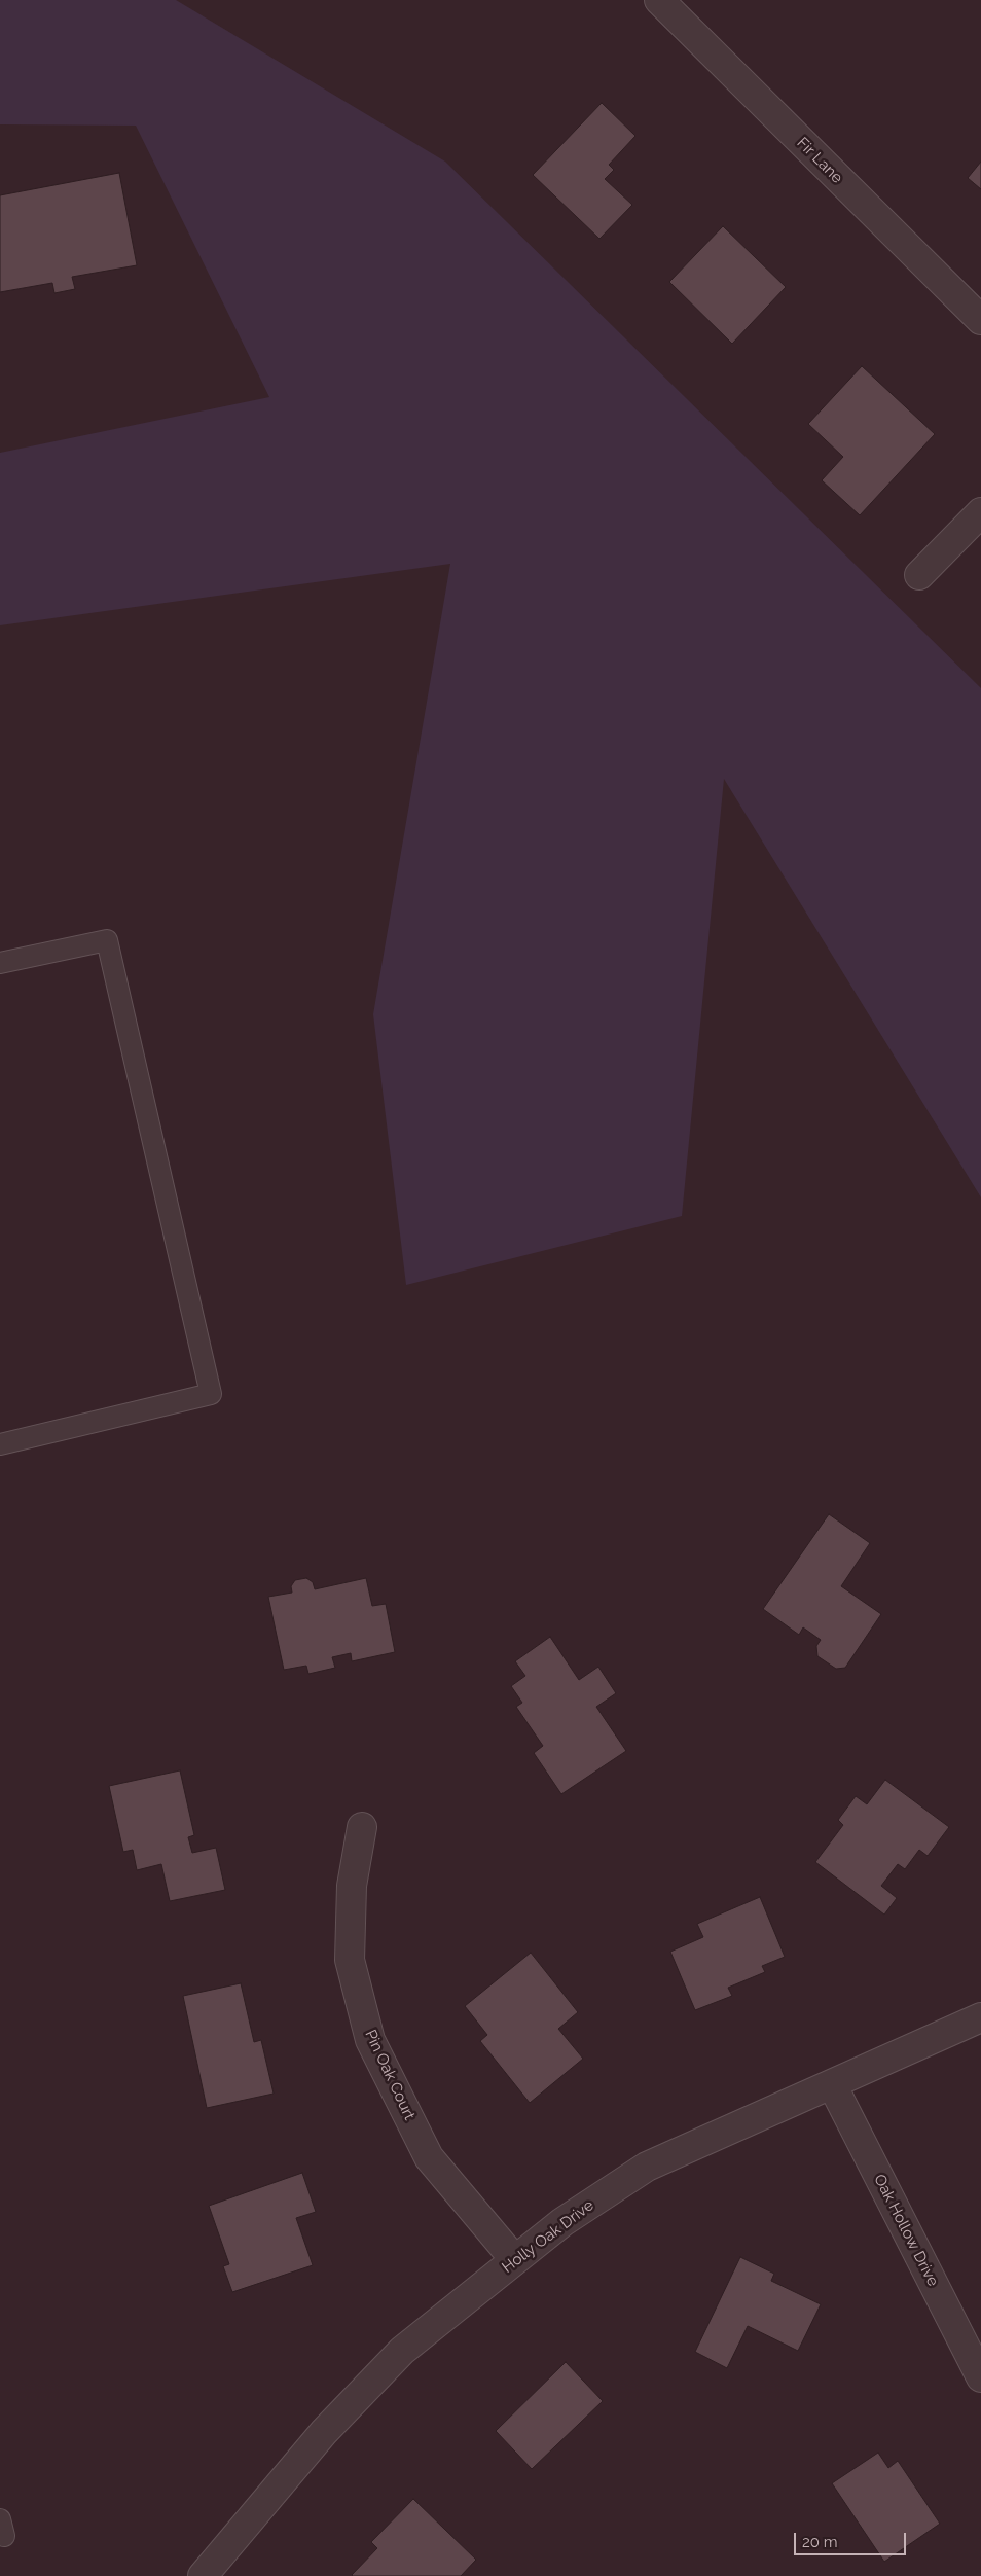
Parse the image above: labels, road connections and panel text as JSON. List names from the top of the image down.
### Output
{
  "streets": {
    "street": [
      "Fir Lane",
      "Pin Oak Court",
      "Oak Hollow Drive",
      "Holly Oak Drive"
    ]
  },
  "crossings": [
    ["Pin Oak Court", "Holly Oak Drive"],
    ["Oak Hollow Drive", "Holly Oak Drive"]
  ],
  "scale_bar": "20 m"
}
